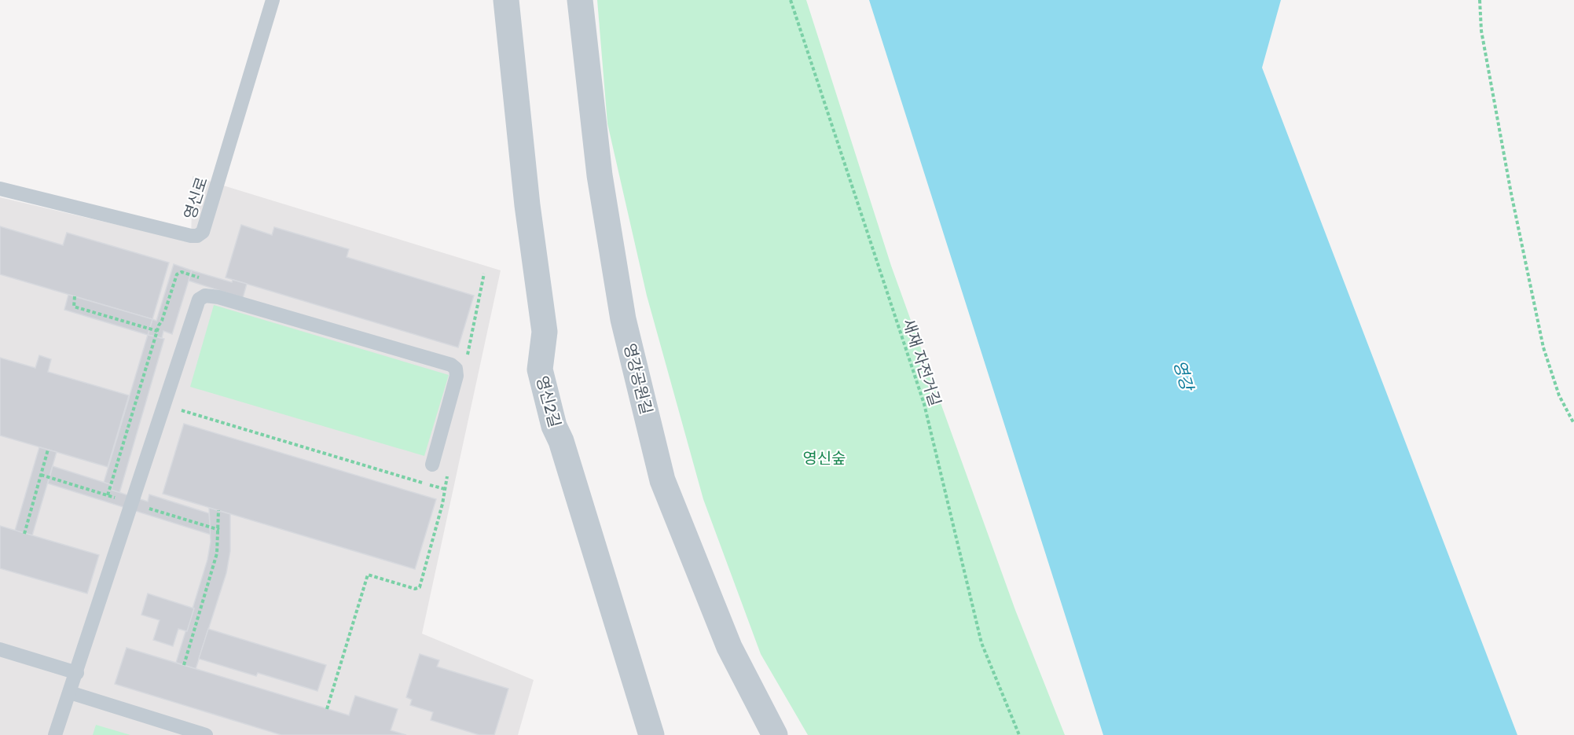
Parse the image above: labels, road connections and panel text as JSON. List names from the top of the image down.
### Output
{
  "streets": {
    "street": ["영강공원길", "영신2길"],
    "lane": ["영신로"],
    "path": ["새재 자전거길"]
  },
  "water": ["영강"],
  "parks": ["영신숲"]
}
